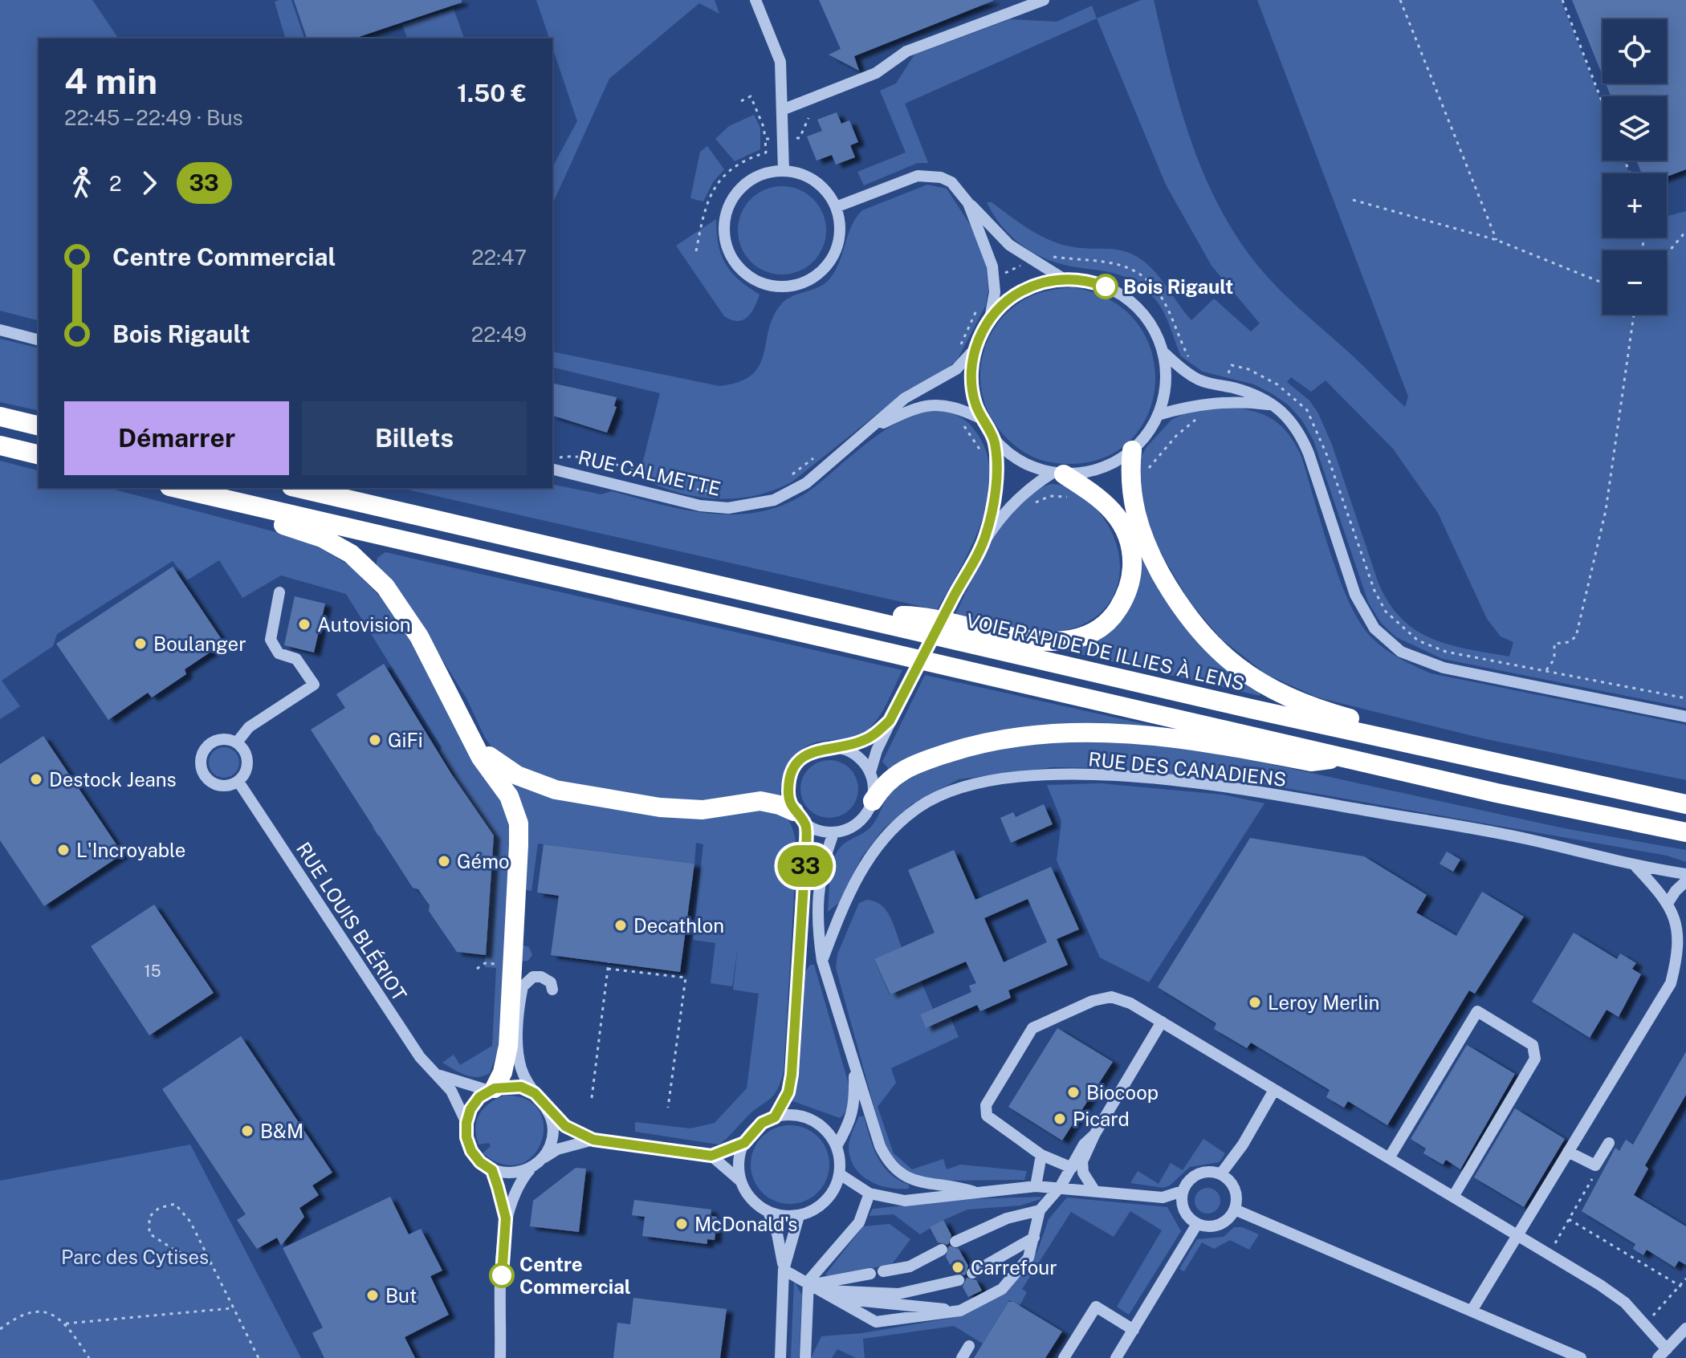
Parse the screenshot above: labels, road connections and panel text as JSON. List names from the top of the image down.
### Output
{
  "streets": {
    "highway": ["VOIE RAPIDE DE ILLIES À LENS"],
    "street": ["RUE CALMETTE", "RUE DES CANADIENS", "RUE LOUIS BLÉRIOT"]
  },
  "parks": ["Parc des Cytises"],
  "places": [
    "Bois Rigault",
    "Autovision",
    "Boulanger",
    "GiFi",
    "Destock Jeans",
    "L'Incroyable",
    "Gémo",
    "Decathlon",
    "Leroy Merlin",
    "Biocoop",
    "Picard",
    "B&M",
    "McDonald's",
    "Carrefour",
    "Centre Commercial",
    "But"
  ],
  "lines": ["bus line 33"],
  "house_numbers": ["15"],
  "page": {
    "on_map": "33",
    "map_buttons": ["+", "−"],
    "heading": ["4 min", "22:45 – 22:49 · Bus", "1.50 €"],
    "legs": ["2", "33"],
    "list": [
      {
        "name": "Centre Commercial",
        "value": "22:47"
      },
      {
        "name": "Bois Rigault",
        "value": "22:49"
      }
    ],
    "buttons": ["Démarrer", "Billets"]
  }
}
